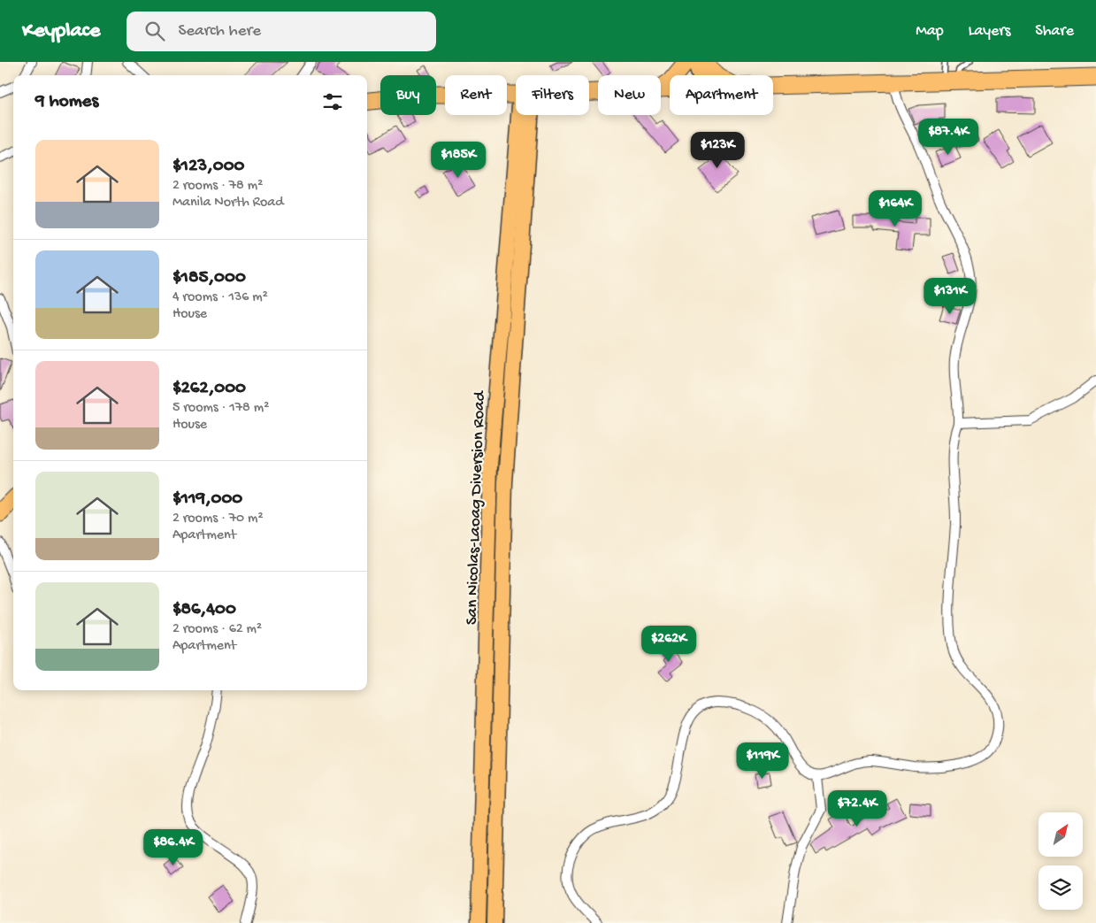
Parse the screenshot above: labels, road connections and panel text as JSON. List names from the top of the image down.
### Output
{
  "streets": {
    "main road": ["San Nicolas-Laoag Diversion Road"]
  },
  "north": "top right",
  "page": {
    "header": "Keyplace",
    "search": "Search here",
    "nav": ["Map", "Layers", "Share"],
    "chip": [
      "Buy",
      "Rent",
      "Filters",
      "New",
      "Apartment"
    ],
    "heading": "9 homes",
    "price": [
      "$87.4K",
      "$123K",
      "$185K",
      "$164K",
      "$131K",
      "$262K",
      "$119K",
      "$72.4K",
      "$86.4K"
    ],
    "list": [
      {
        "name": "$123,000",
        "note": "2 rooms · 78 m² · Manila North Road"
      },
      {
        "name": "$185,000",
        "note": "4 rooms · 136 m² · House"
      },
      {
        "name": "$262,000",
        "note": "5 rooms · 178 m² · House"
      },
      {
        "name": "$119,000",
        "note": "2 rooms · 70 m² · Apartment"
      },
      {
        "name": "$86,400",
        "note": "2 rooms · 62 m² · Apartment"
      }
    ]
  }
}
